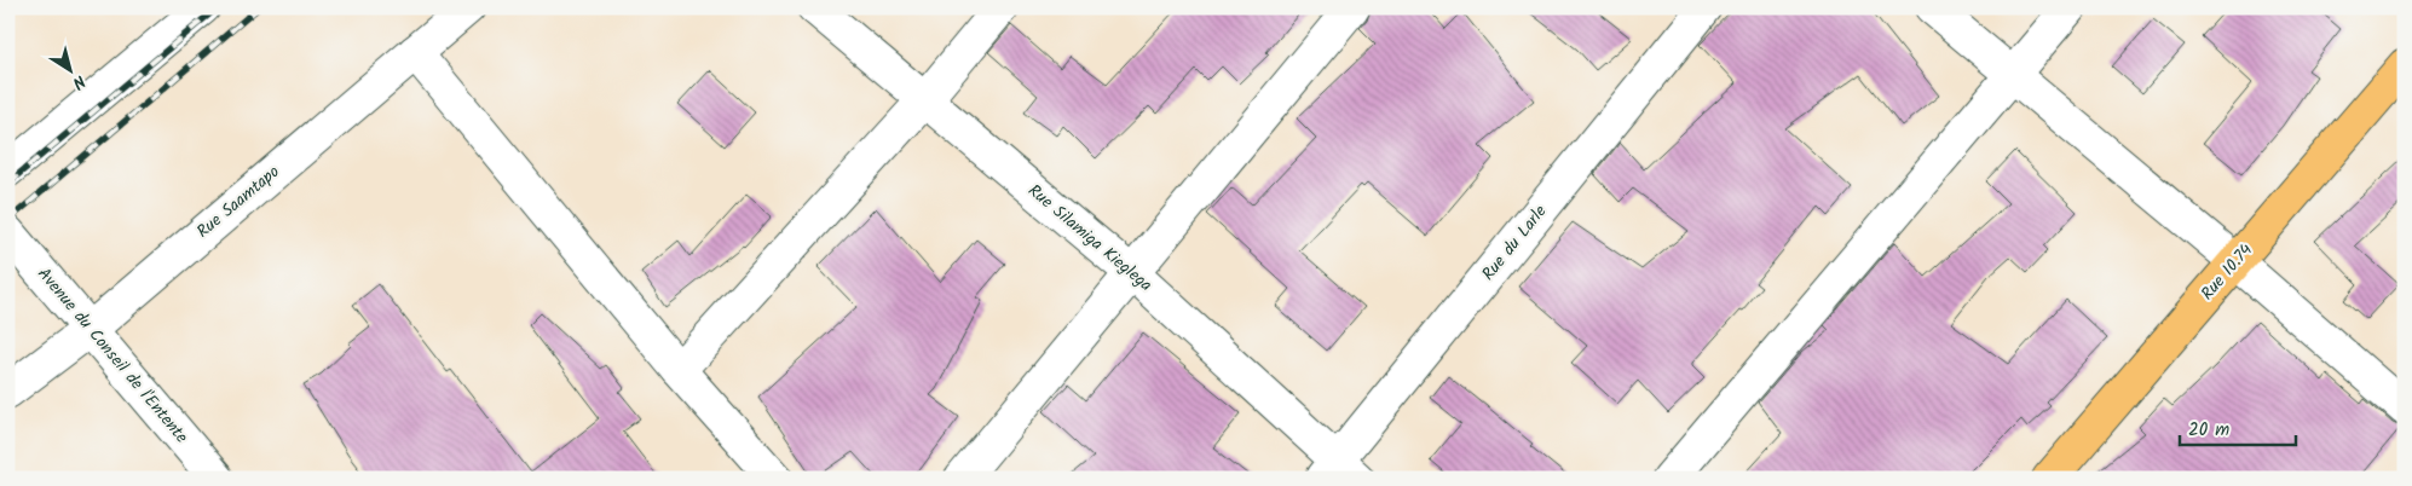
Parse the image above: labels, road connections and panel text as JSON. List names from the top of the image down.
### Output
{
  "streets": {
    "main road": ["Rue 10.74"],
    "street": [
      "Rue Saamtapo",
      "Rue Silamiga Kieglega",
      "Rue du Larle",
      "Avenue du Conseil de l'Entente"
    ]
  },
  "crossings": [
    ["Rue Saamtapo", "Avenue du Conseil de l'Entente"],
    ["Rue Silamiga Kieglega", "Rue du Larle"]
  ],
  "scale_bar": "20 m",
  "north": "bottom right"
}
